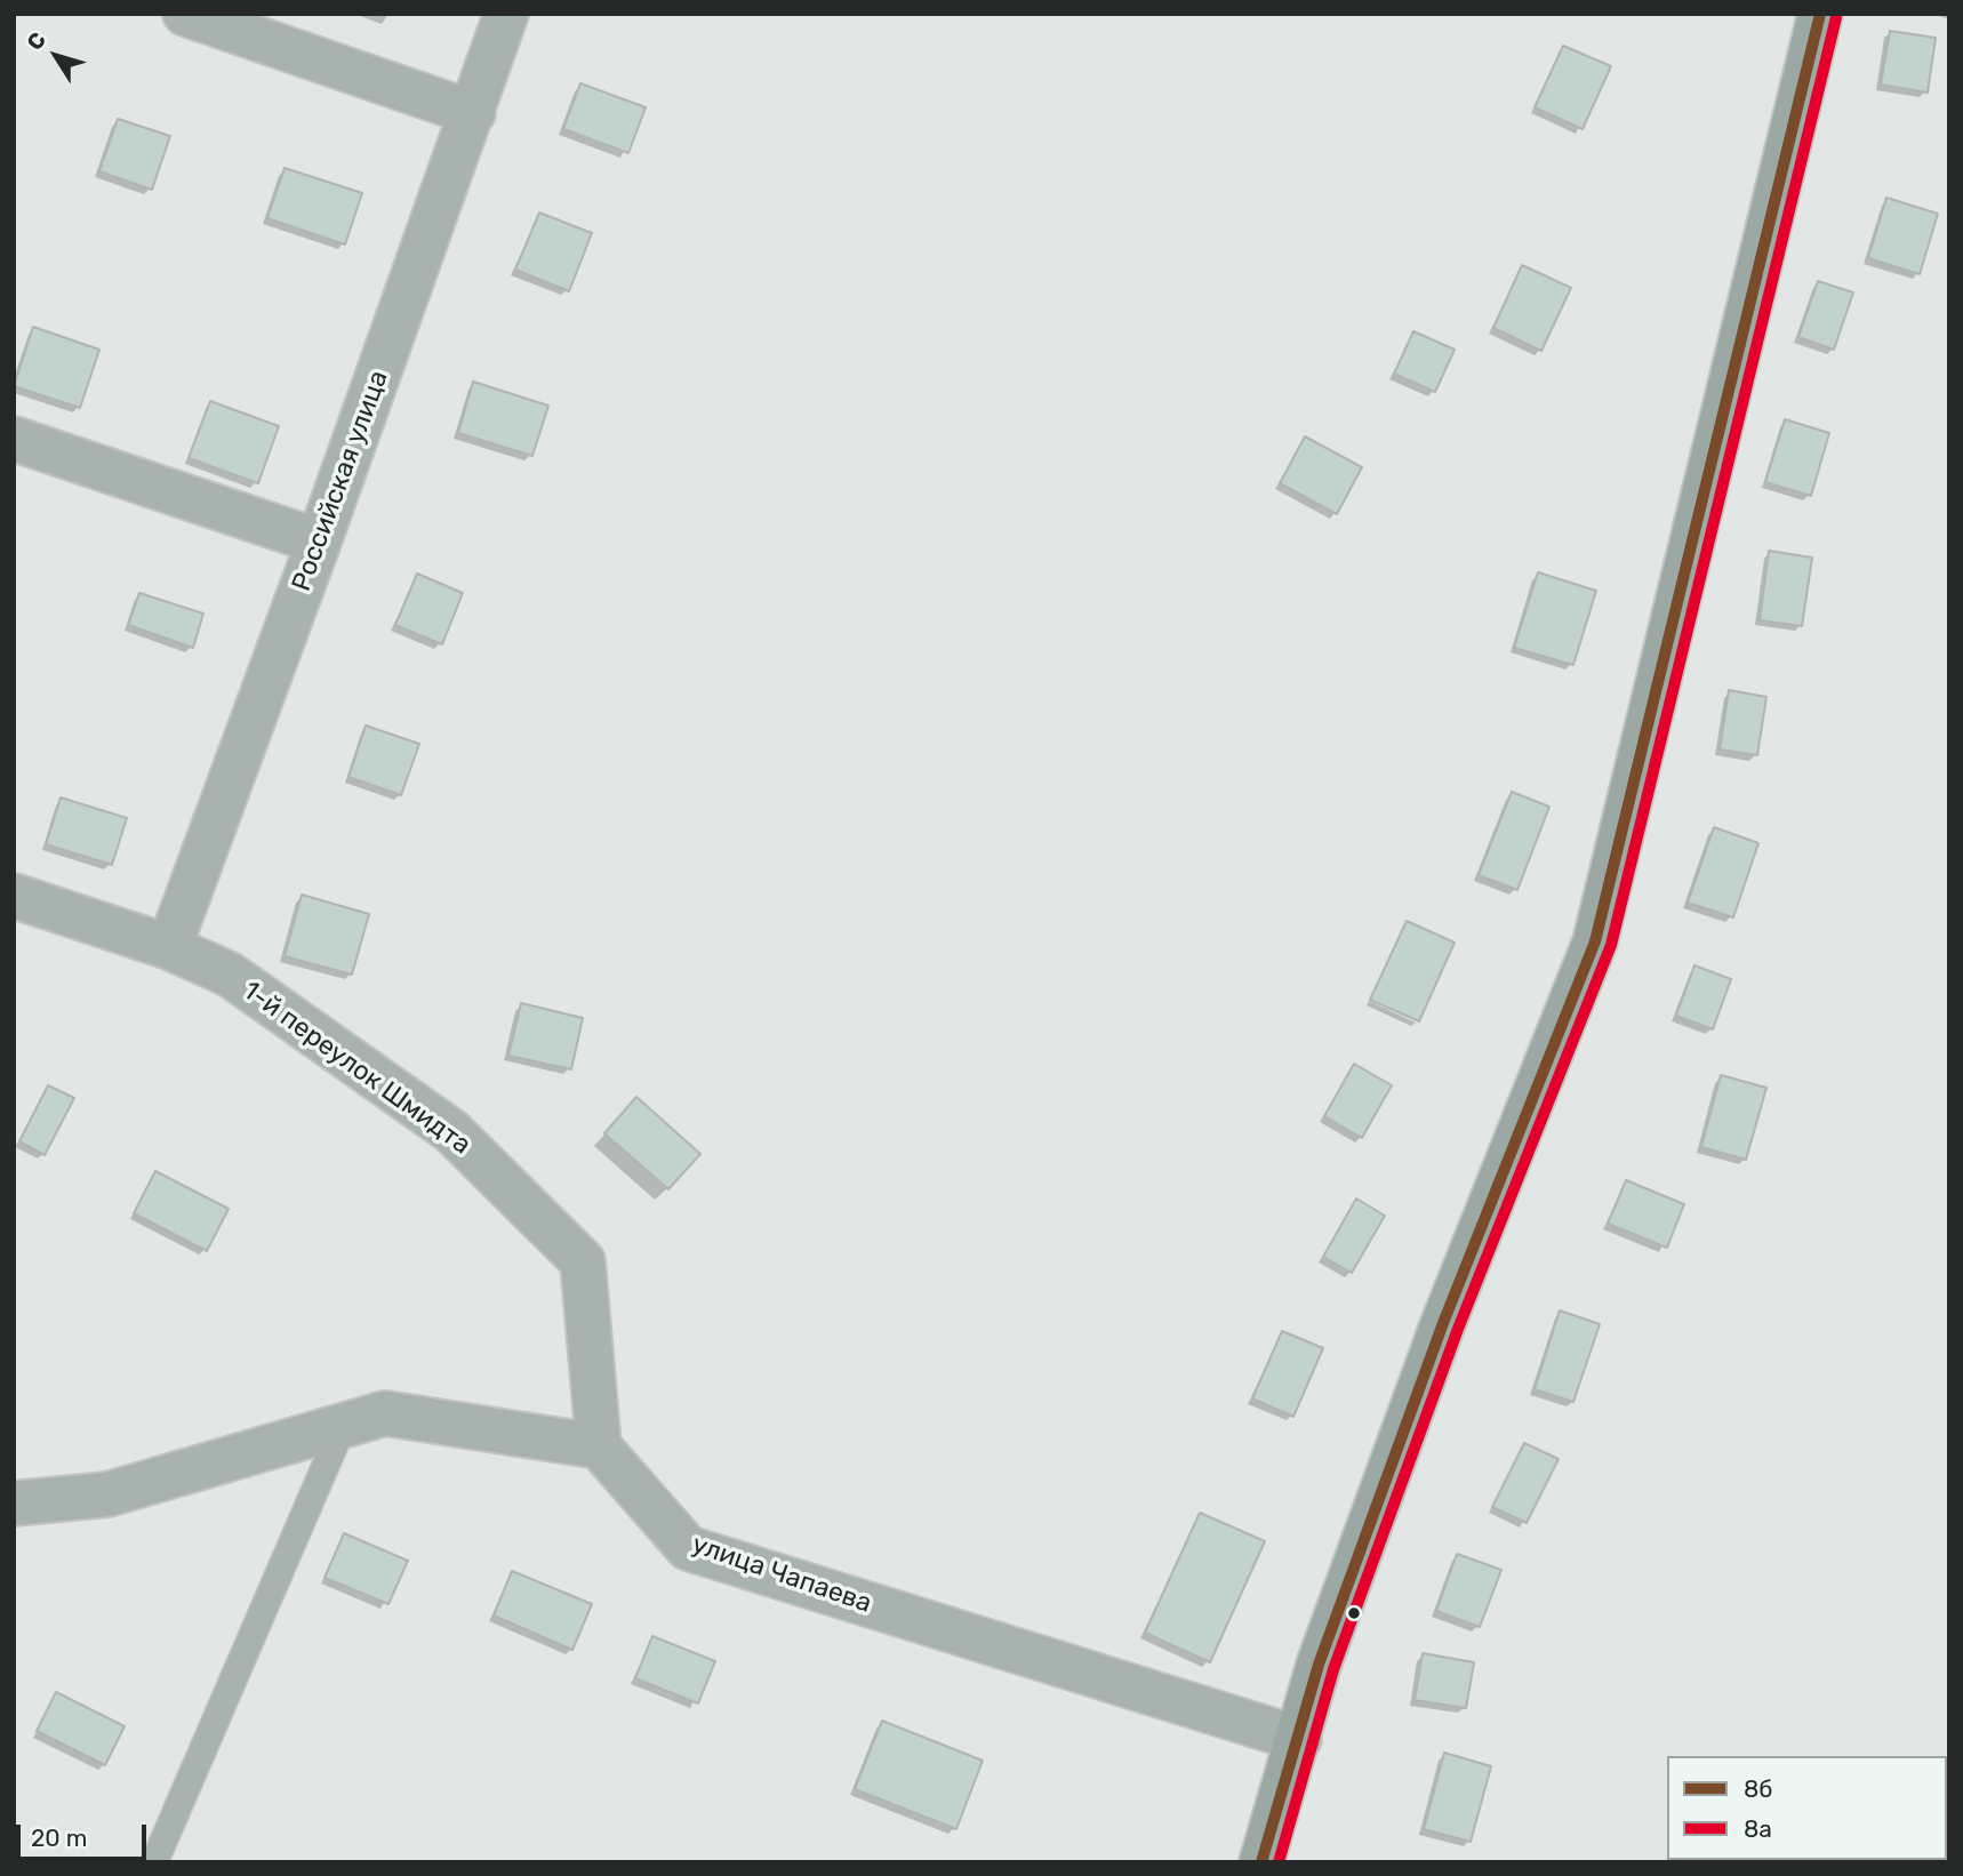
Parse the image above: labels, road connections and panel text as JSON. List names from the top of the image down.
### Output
{
  "streets": {
    "street": ["Российская улица", "1-й переулок Шмидта", "улица Чапаева"]
  },
  "crossings": [
    ["Российская улица", "1-й переулок Шмидта"],
    ["1-й переулок Шмидта", "улица Чапаева"]
  ],
  "lines": ["transit line 8б", "transit line 8а"],
  "legend": ["8б", "8а"],
  "scale_bar": "20 m",
  "north": "top left"
}
